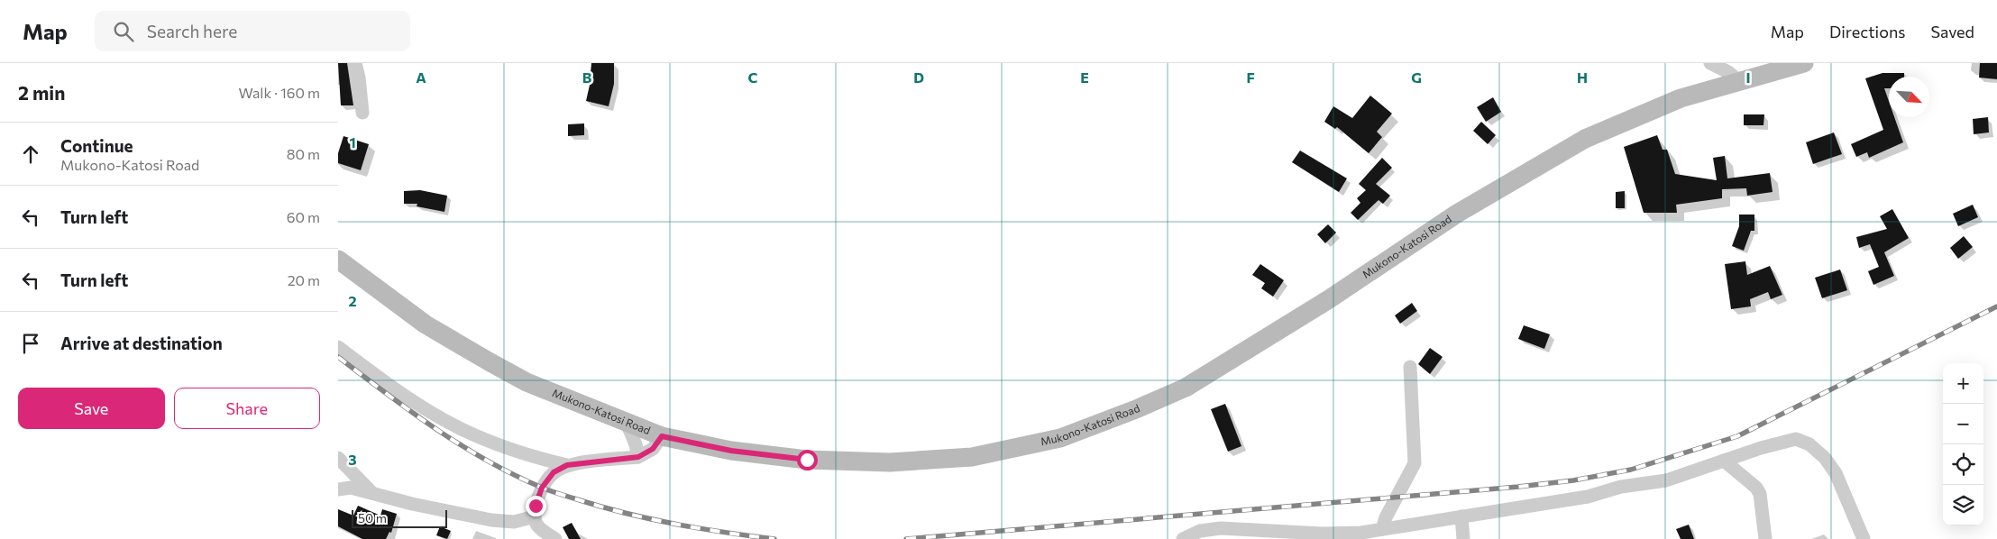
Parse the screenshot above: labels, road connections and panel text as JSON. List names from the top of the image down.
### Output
{
  "streets": {
    "main road": ["Mukono-Katosi Road"]
  },
  "scale_bar": "50 m",
  "north": "bottom right",
  "page": {
    "header": "Map",
    "search": "Search here",
    "nav": ["Map", "Directions", "Saved"],
    "heading": ["2 min", "Walk · 160 m"],
    "list": [
      ["Continue", "Mukono-Katosi Road", "80 m"],
      ["Turn left", "60 m"],
      ["Turn left", "20 m"],
      "Arrive at destination"
    ],
    "map_buttons": ["+", "−"],
    "buttons": ["Save", "Share"],
    "scale": "50 m"
  },
  "grid": {
    "columns": [
      "A",
      "B",
      "C",
      "D",
      "E",
      "F",
      "G",
      "H",
      "I"
    ],
    "rows": ["1", "2", "3"]
  }
}
